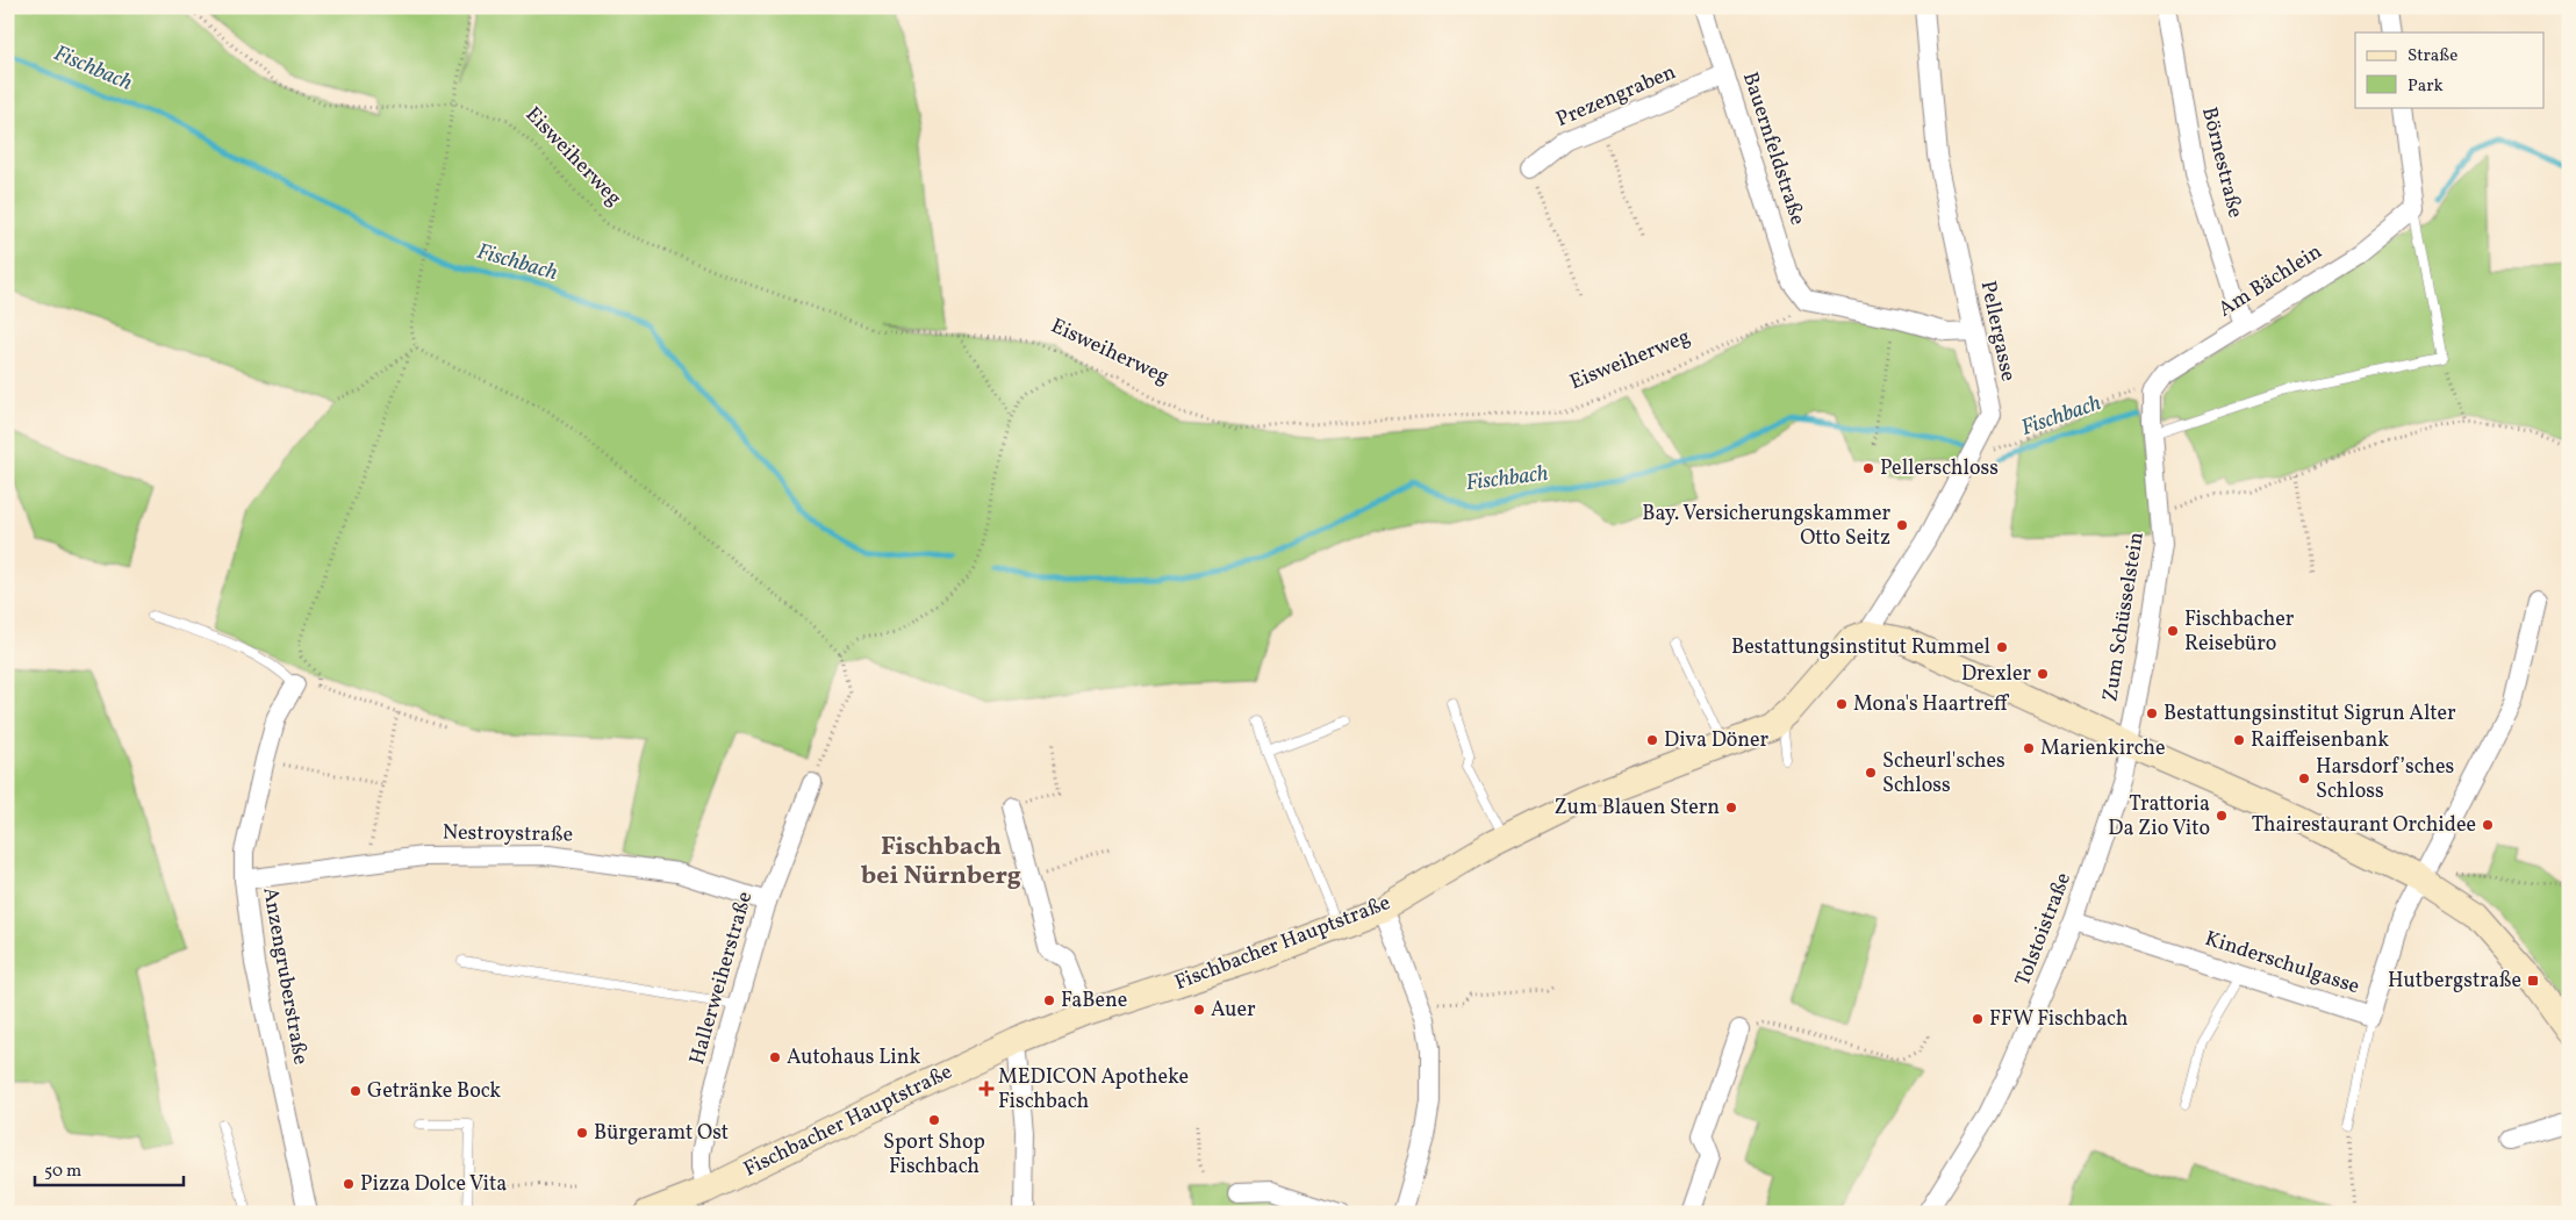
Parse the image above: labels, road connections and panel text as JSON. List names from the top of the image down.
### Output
{
  "streets": {
    "main road": ["Fischbacher Hauptstraße"],
    "street": [
      "Prezengraben",
      "Bauernfeldstraße",
      "Börnestraße",
      "Am Bächlein",
      "Pellergasse",
      "Zum Schüsselstein",
      "Nestroystraße",
      "Tolstoistraße",
      "Kinderschulgasse",
      "Anzengruberstraße",
      "Hallerweiherstraße"
    ],
    "path": ["Eisweiherweg"]
  },
  "crossings": [
    ["Prezengraben", "Bauernfeldstraße"],
    ["Bauernfeldstraße", "Eisweiherweg"],
    ["Börnestraße", "Am Bächlein"],
    ["Am Bächlein", "Zum Schüsselstein"],
    ["Pellergasse", "Fischbacher Hauptstraße"],
    ["Zum Schüsselstein", "Tolstoistraße"],
    ["Nestroystraße", "Anzengruberstraße"],
    ["Nestroystraße", "Hallerweiherstraße"],
    ["Tolstoistraße", "Kinderschulgasse"],
    ["Fischbacher Hauptstraße", "Hallerweiherstraße"]
  ],
  "districts": ["Fischbach bei Nürnberg"],
  "water": ["Fischbach"],
  "places": {
    "other": [
      "Pellerschloss",
      "Bay. Versicherungskammer Otto Seitz",
      "Fischbacher Reisebüro",
      "Bestattungsinstitut Rummel",
      "Drexler",
      "Mona's Haartreff",
      "Bestattungsinstitut Sigrun Alter",
      "Diva Döner",
      "Raiffeisenbank",
      "Marienkirche",
      "Scheurl'sches Schloss",
      "Harsdorf’sches Schloss",
      "Zum Blauen Stern",
      "Trattoria Da Zio Vito",
      "Thairestaurant Orchidee",
      "FaBene",
      "Auer",
      "FFW Fischbach",
      "Autohaus Link",
      "Getränke Bock",
      "Sport Shop Fischbach",
      "Bürgeramt Ost",
      "Pizza Dolce Vita"
    ],
    "transit": ["Hutbergstraße"],
    "health": ["MEDICON Apotheke Fischbach"]
  },
  "legend": ["Straße", "Park"],
  "scale_bar": "50 m"
}
